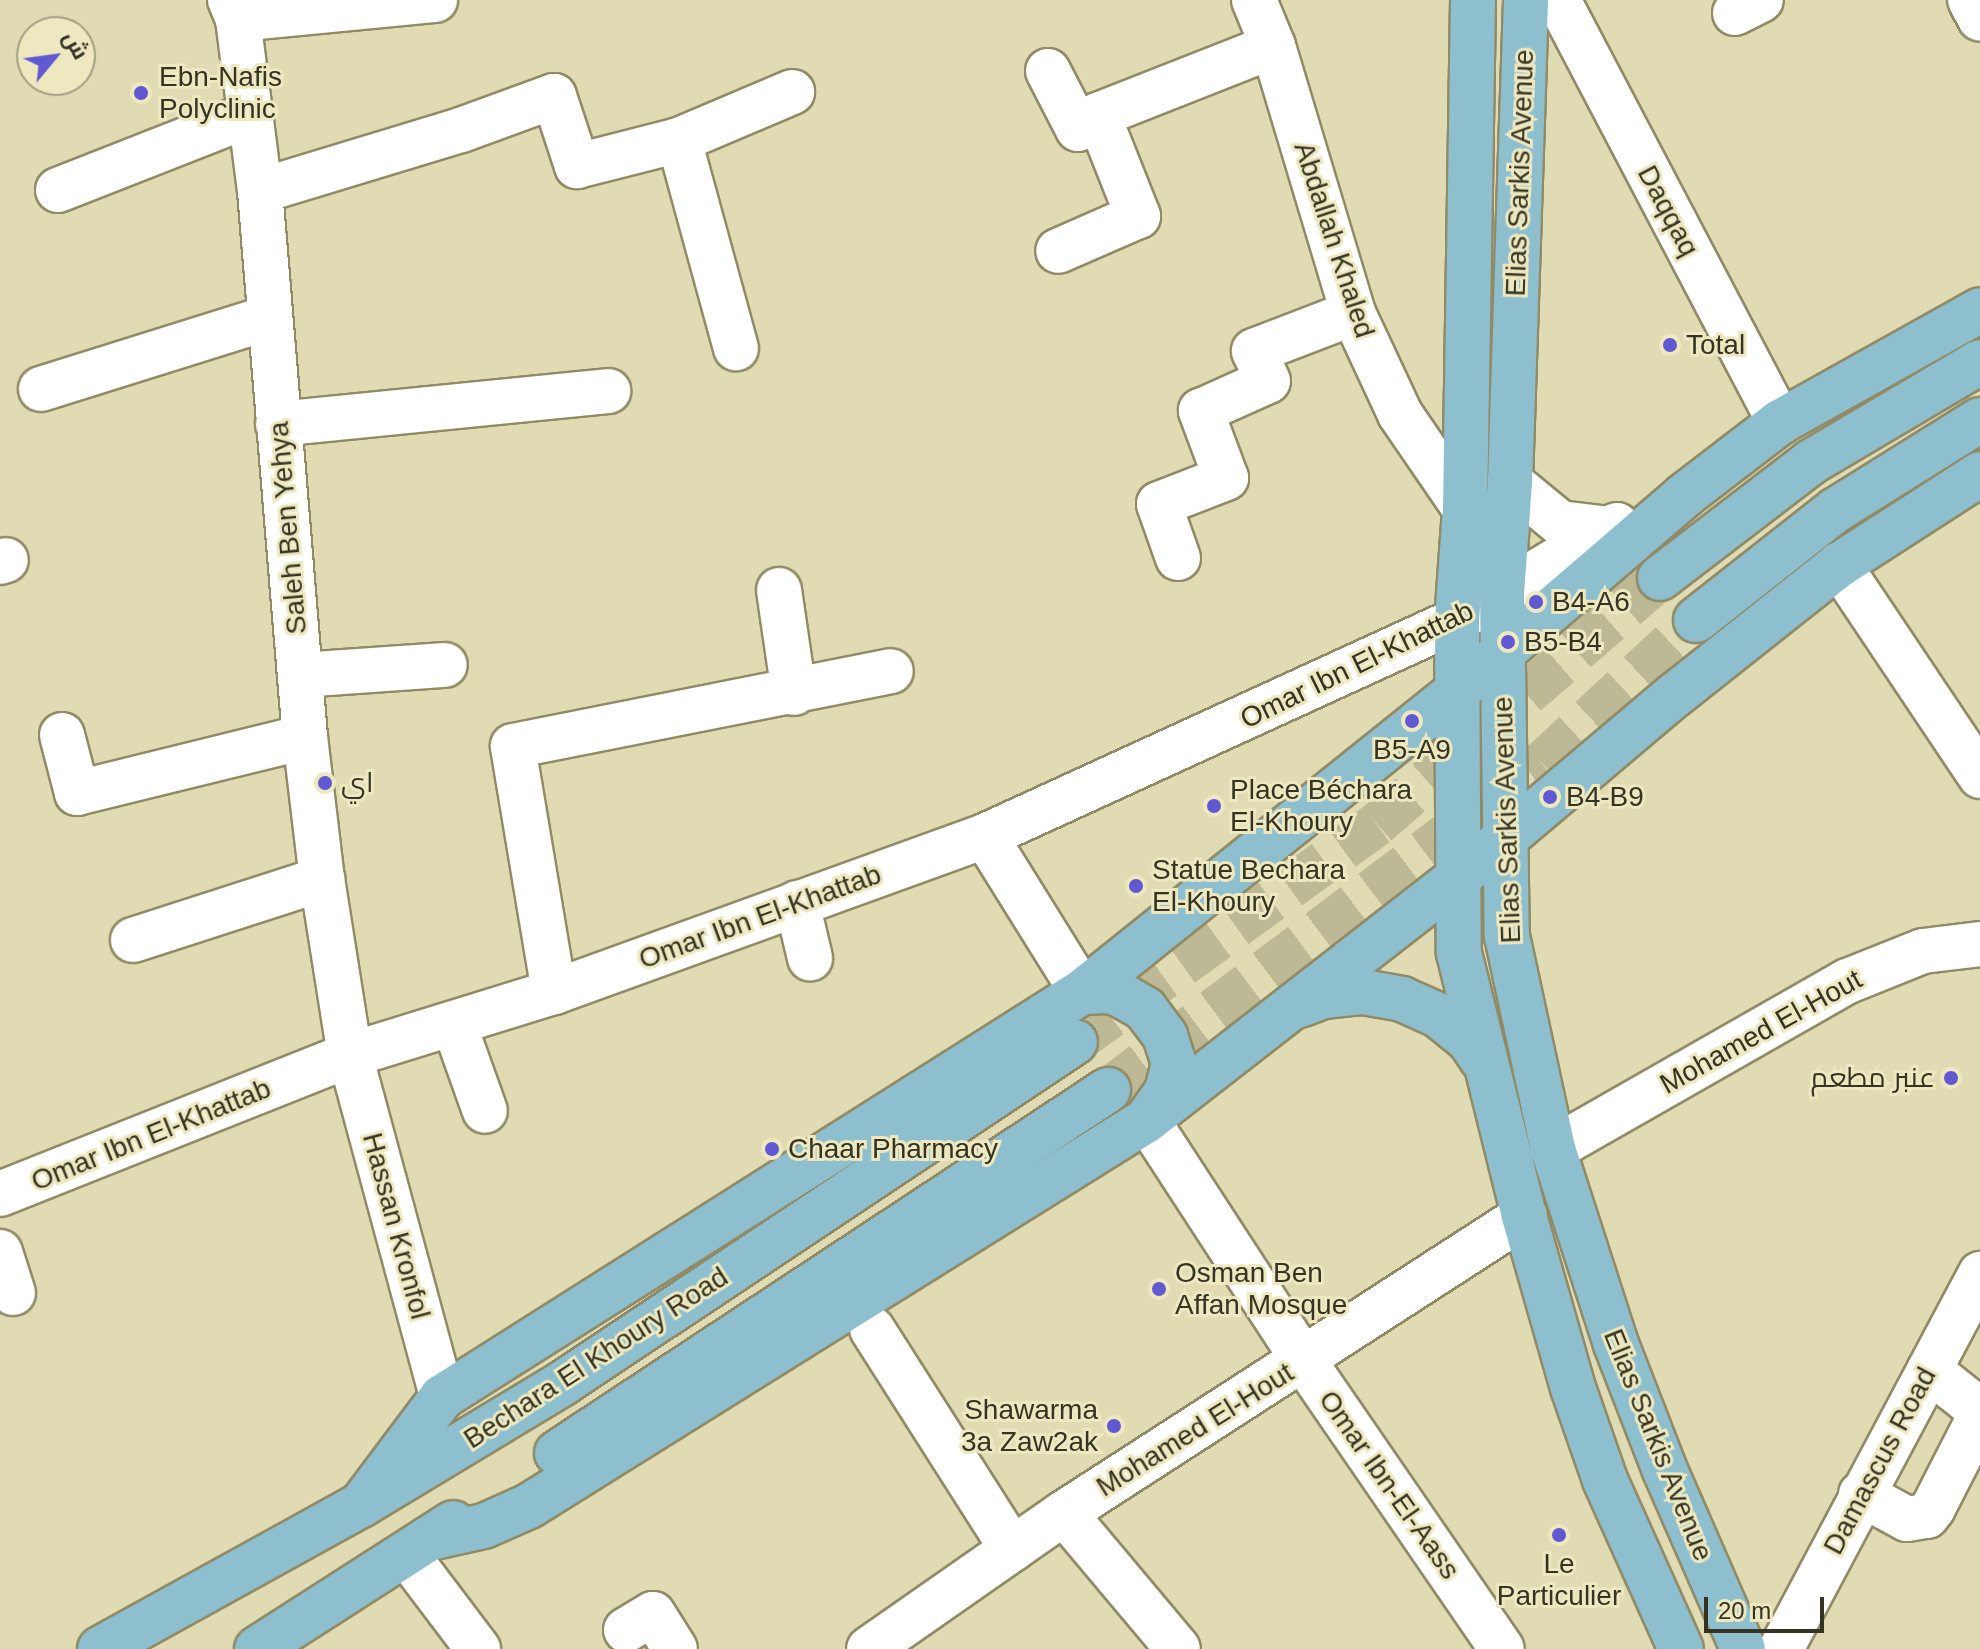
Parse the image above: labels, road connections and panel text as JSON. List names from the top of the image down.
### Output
{
  "streets": {
    "main road": ["Elias Sarkis Avenue", "Bechara El Khoury Road"],
    "street": [
      "Daqqaq",
      "Abdallah Khaled",
      "Saleh Ben Yehya",
      "Omar Ibn El-Khattab",
      "Mohamed El-Hout",
      "Hassan Kronfol",
      "Damascus Road",
      "Omar Ibn-El-Aass"
    ]
  },
  "crossings": [
    ["Elias Sarkis Avenue", "Abdallah Khaled"],
    ["Elias Sarkis Avenue", "Omar Ibn El-Khattab"],
    ["Elias Sarkis Avenue", "Mohamed El-Hout"],
    ["Saleh Ben Yehya", "Omar Ibn El-Khattab"],
    ["Saleh Ben Yehya", "Hassan Kronfol"],
    ["Omar Ibn El-Khattab", "Hassan Kronfol"],
    ["Mohamed El-Hout", "Omar Ibn-El-Aass"]
  ],
  "places": [
    "Ebn-Nafis Polyclinic",
    "Total",
    "B4-A6",
    "B5-B4",
    "B5-A9",
    "اي",
    "B4-B9",
    "Place Béchara El-Khoury",
    "Statue Bechara El-Khoury",
    "عنبر مطعم",
    "Chaar Pharmacy",
    "Osman Ben Affan Mosque",
    "Shawarma 3a Zaw2ak",
    "Le Particulier"
  ],
  "scale_bar": "20 m",
  "north": "top right"
}
